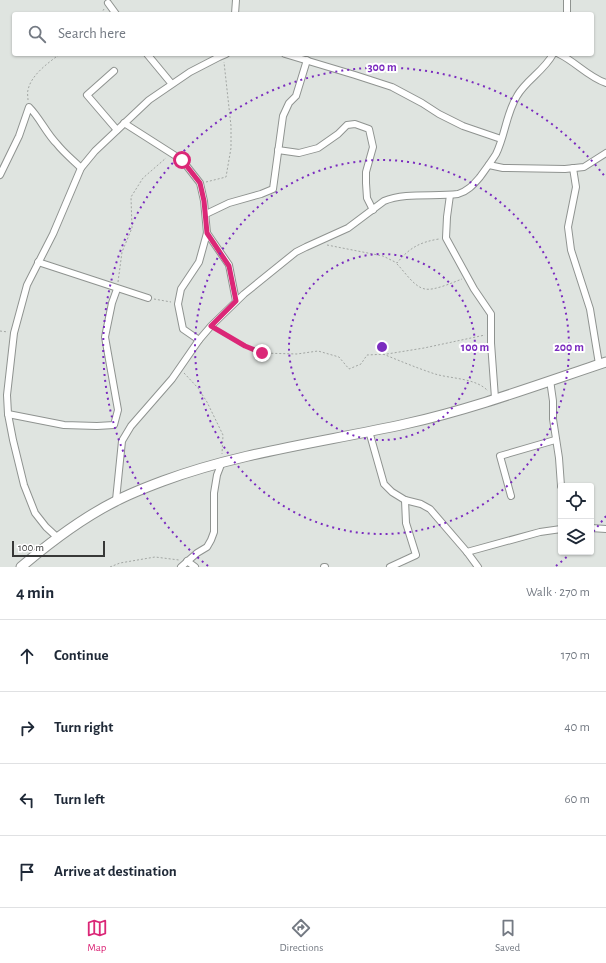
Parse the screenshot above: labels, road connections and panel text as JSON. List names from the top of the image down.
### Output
{
  "scale_bar": "100 m",
  "page": {
    "search": "Search here",
    "scale": "100 m",
    "heading": ["4 min", "Walk · 270 m"],
    "list": [
      ["Continue", "170 m"],
      ["Turn right", "40 m"],
      ["Turn left", "60 m"],
      "Arrive at destination"
    ],
    "nav": ["Map", "Directions", "Saved"]
  },
  "rings": ["300 m", "100 m", "200 m"]
}
